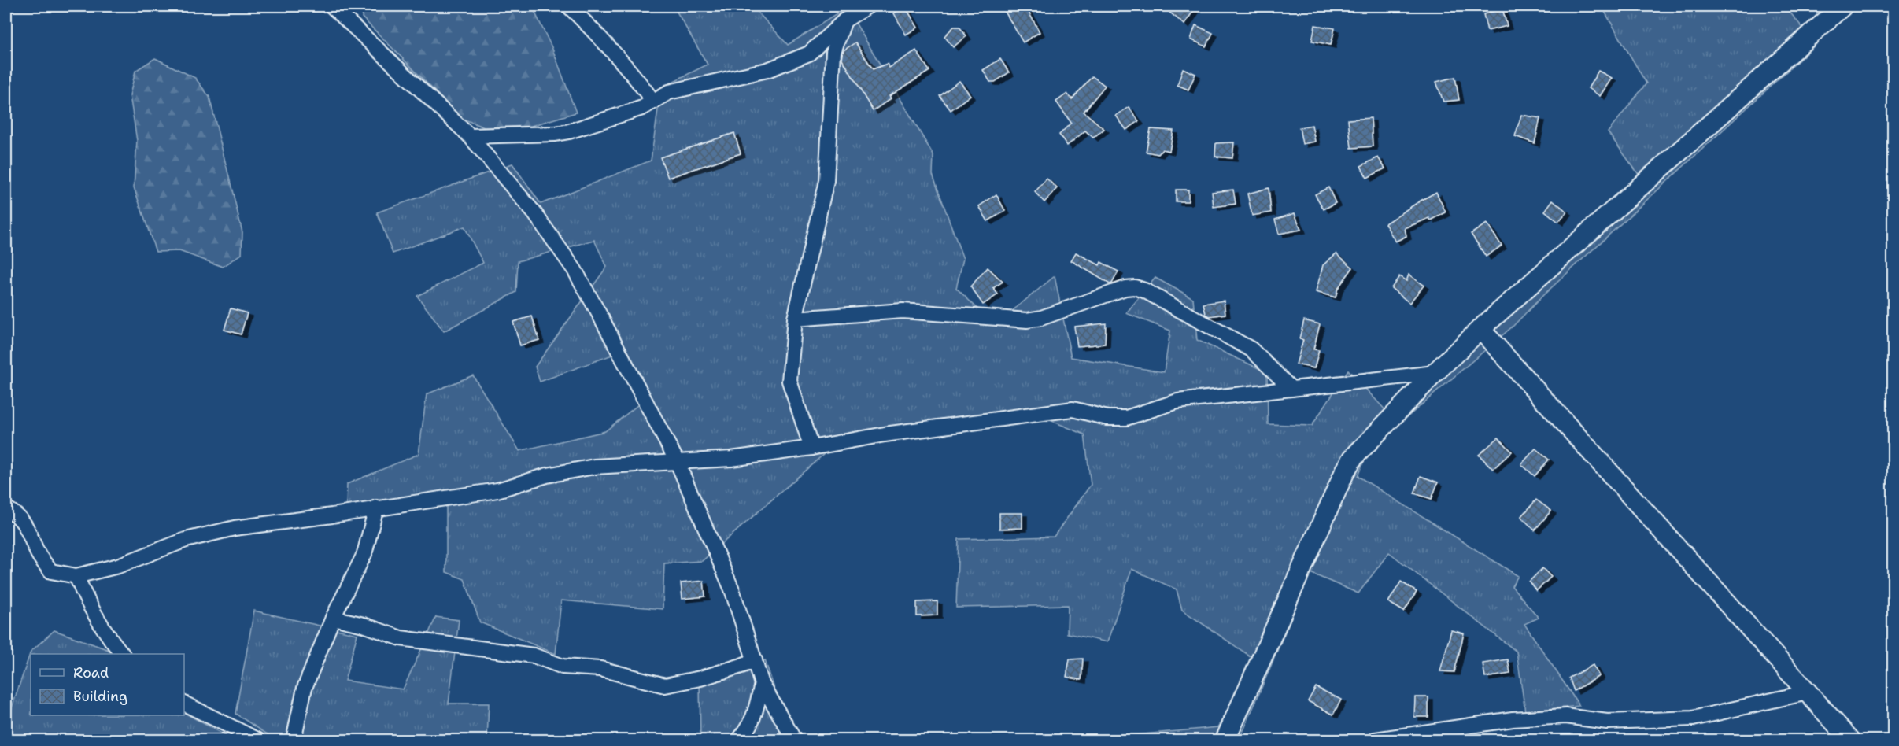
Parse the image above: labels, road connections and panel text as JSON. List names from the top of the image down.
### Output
{
  "legend": ["Road", "Building"]
}
